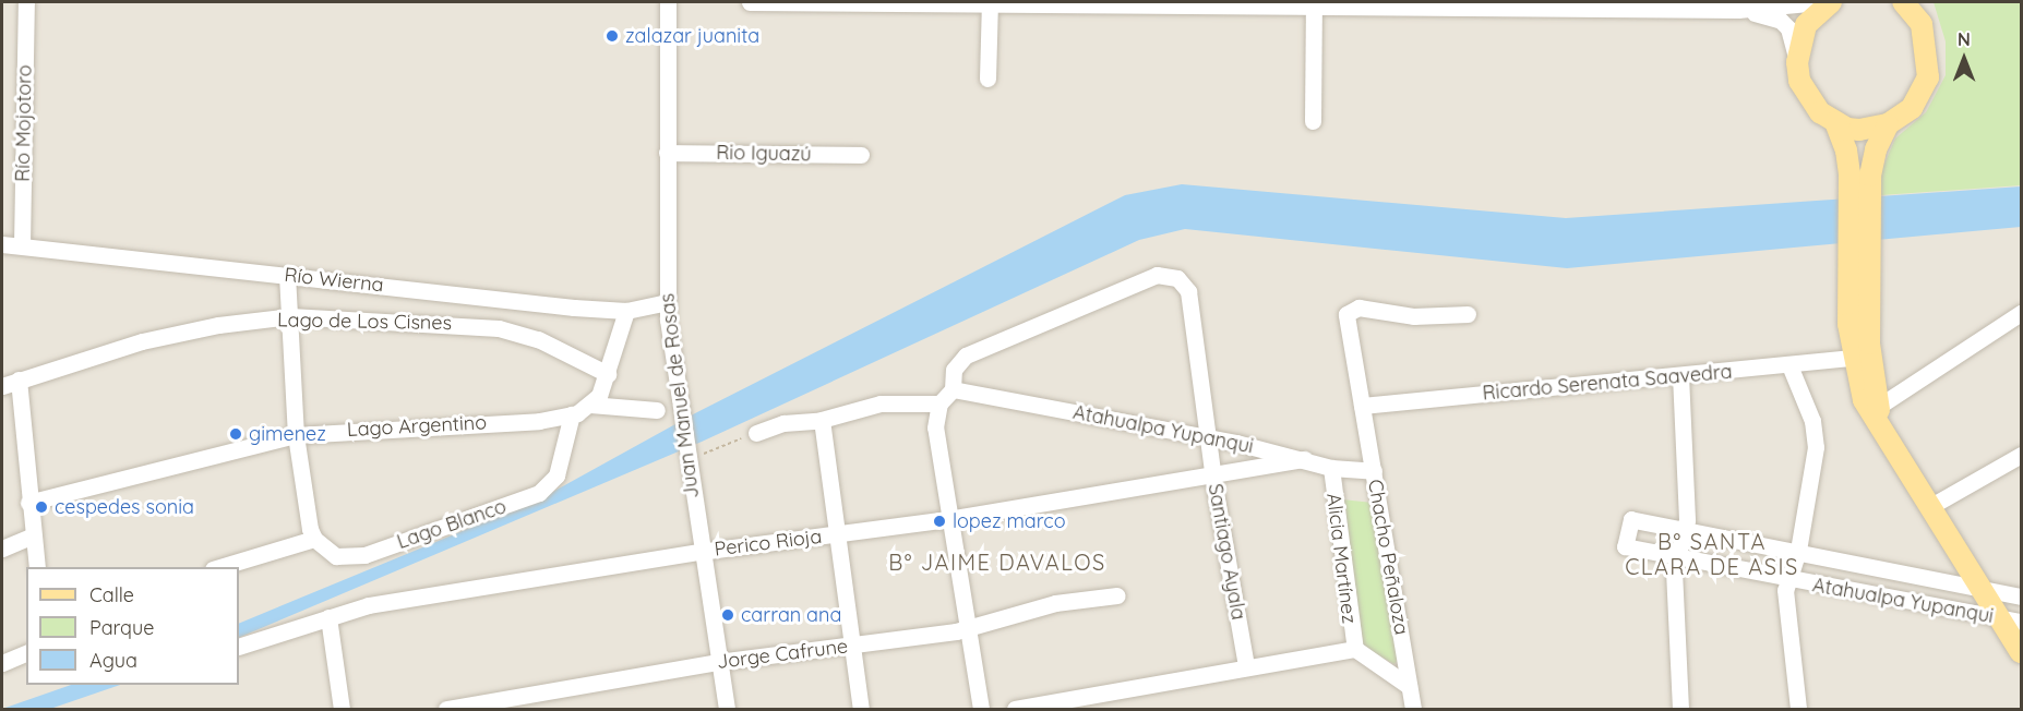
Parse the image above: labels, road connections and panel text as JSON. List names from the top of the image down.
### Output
{
  "streets": {
    "street": [
      "Río Mojotoro",
      "Rio Iguazú",
      "Río Wierna",
      "Lago de Los Cisnes",
      "Ricardo Serenata Saavedra",
      "Juan Manuel de Rosas",
      "Lago Argentino",
      "Atahualpa Yupanqui",
      "Lago Blanco",
      "Perico Rioja",
      "Santiago Ayala",
      "Chacho Peñaloza",
      "Alicia Martínez",
      "Jorge Cafrune"
    ]
  },
  "crossings": [
    ["Río Mojotoro", "Río Wierna"],
    ["Rio Iguazú", "Juan Manuel de Rosas"],
    ["Río Wierna", "Juan Manuel de Rosas"],
    ["Ricardo Serenata Saavedra", "Chacho Peñaloza"],
    ["Juan Manuel de Rosas", "Perico Rioja"],
    ["Juan Manuel de Rosas", "Jorge Cafrune"],
    ["Lago Argentino", "Lago Blanco"],
    ["Atahualpa Yupanqui", "Perico Rioja"],
    ["Atahualpa Yupanqui", "Santiago Ayala"],
    ["Atahualpa Yupanqui", "Chacho Peñaloza"],
    ["Atahualpa Yupanqui", "Alicia Martínez"],
    ["Perico Rioja", "Santiago Ayala"]
  ],
  "districts": ["B° SANTA CLARA DE ASIS", "B° JAIME DAVALOS"],
  "places": [
    "zalazar juanita",
    "gimenez",
    "cespedes sonia",
    "lopez marco",
    "carran ana"
  ],
  "legend": ["Calle", "Parque", "Agua"],
  "north": "top"
}
